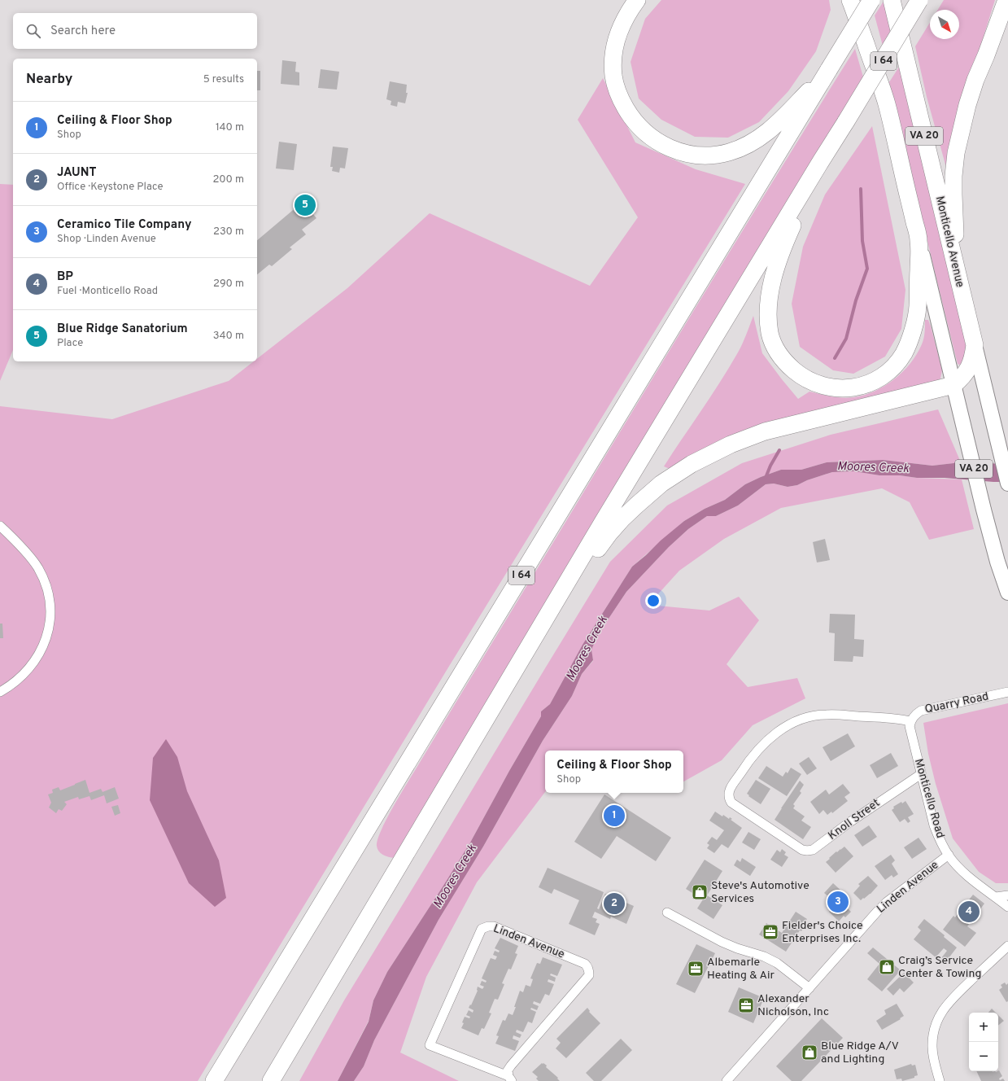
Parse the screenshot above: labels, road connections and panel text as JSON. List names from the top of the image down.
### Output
{
  "streets": {
    "highway": ["I 64", "VA 20", "Monticello Avenue"],
    "street": [
      "Quarry Road",
      "Monticello Road",
      "Knoll Street",
      "Linden Avenue"
    ]
  },
  "crossings": [
    ["Quarry Road", "Monticello Road"],
    ["Quarry Road", "Knoll Street"],
    ["Monticello Road", "Knoll Street"],
    ["Monticello Road", "Linden Avenue"]
  ],
  "water": ["Moores Creek"],
  "places": {
    "shop": ["Steve's Automotive Services", "Craig’s Service Center & Towing", "Blue Ridge A/V and Lighting"],
    "office": ["Fielder's Choice Enterprises Inc.", "Albemarle Heating & Air", "Alexander Nicholson, Inc"]
  },
  "north": "bottom right",
  "page": {
    "search": "Search here",
    "heading": ["Nearby", "5 results"],
    "list": [
      {
        "mark": "1",
        "name": "Ceiling & Floor Shop",
        "note": "Shop",
        "value": "140 m"
      },
      {
        "mark": "2",
        "name": "JAUNT",
        "note": "Office · Keystone Place",
        "value": "200 m"
      },
      {
        "mark": "3",
        "name": "Ceramico Tile Company",
        "note": "Shop · Linden Avenue",
        "value": "230 m"
      },
      {
        "mark": "4",
        "name": "BP",
        "note": "Fuel · Monticello Road",
        "value": "290 m"
      },
      {
        "mark": "5",
        "name": "Blue Ridge Sanatorium",
        "note": "Place",
        "value": "340 m"
      }
    ],
    "pins": [
      "5",
      "1",
      "3",
      "2",
      "4"
    ],
    "popup": ["Ceiling & Floor Shop", "Shop"],
    "map_buttons": ["+", "−"]
  }
}
